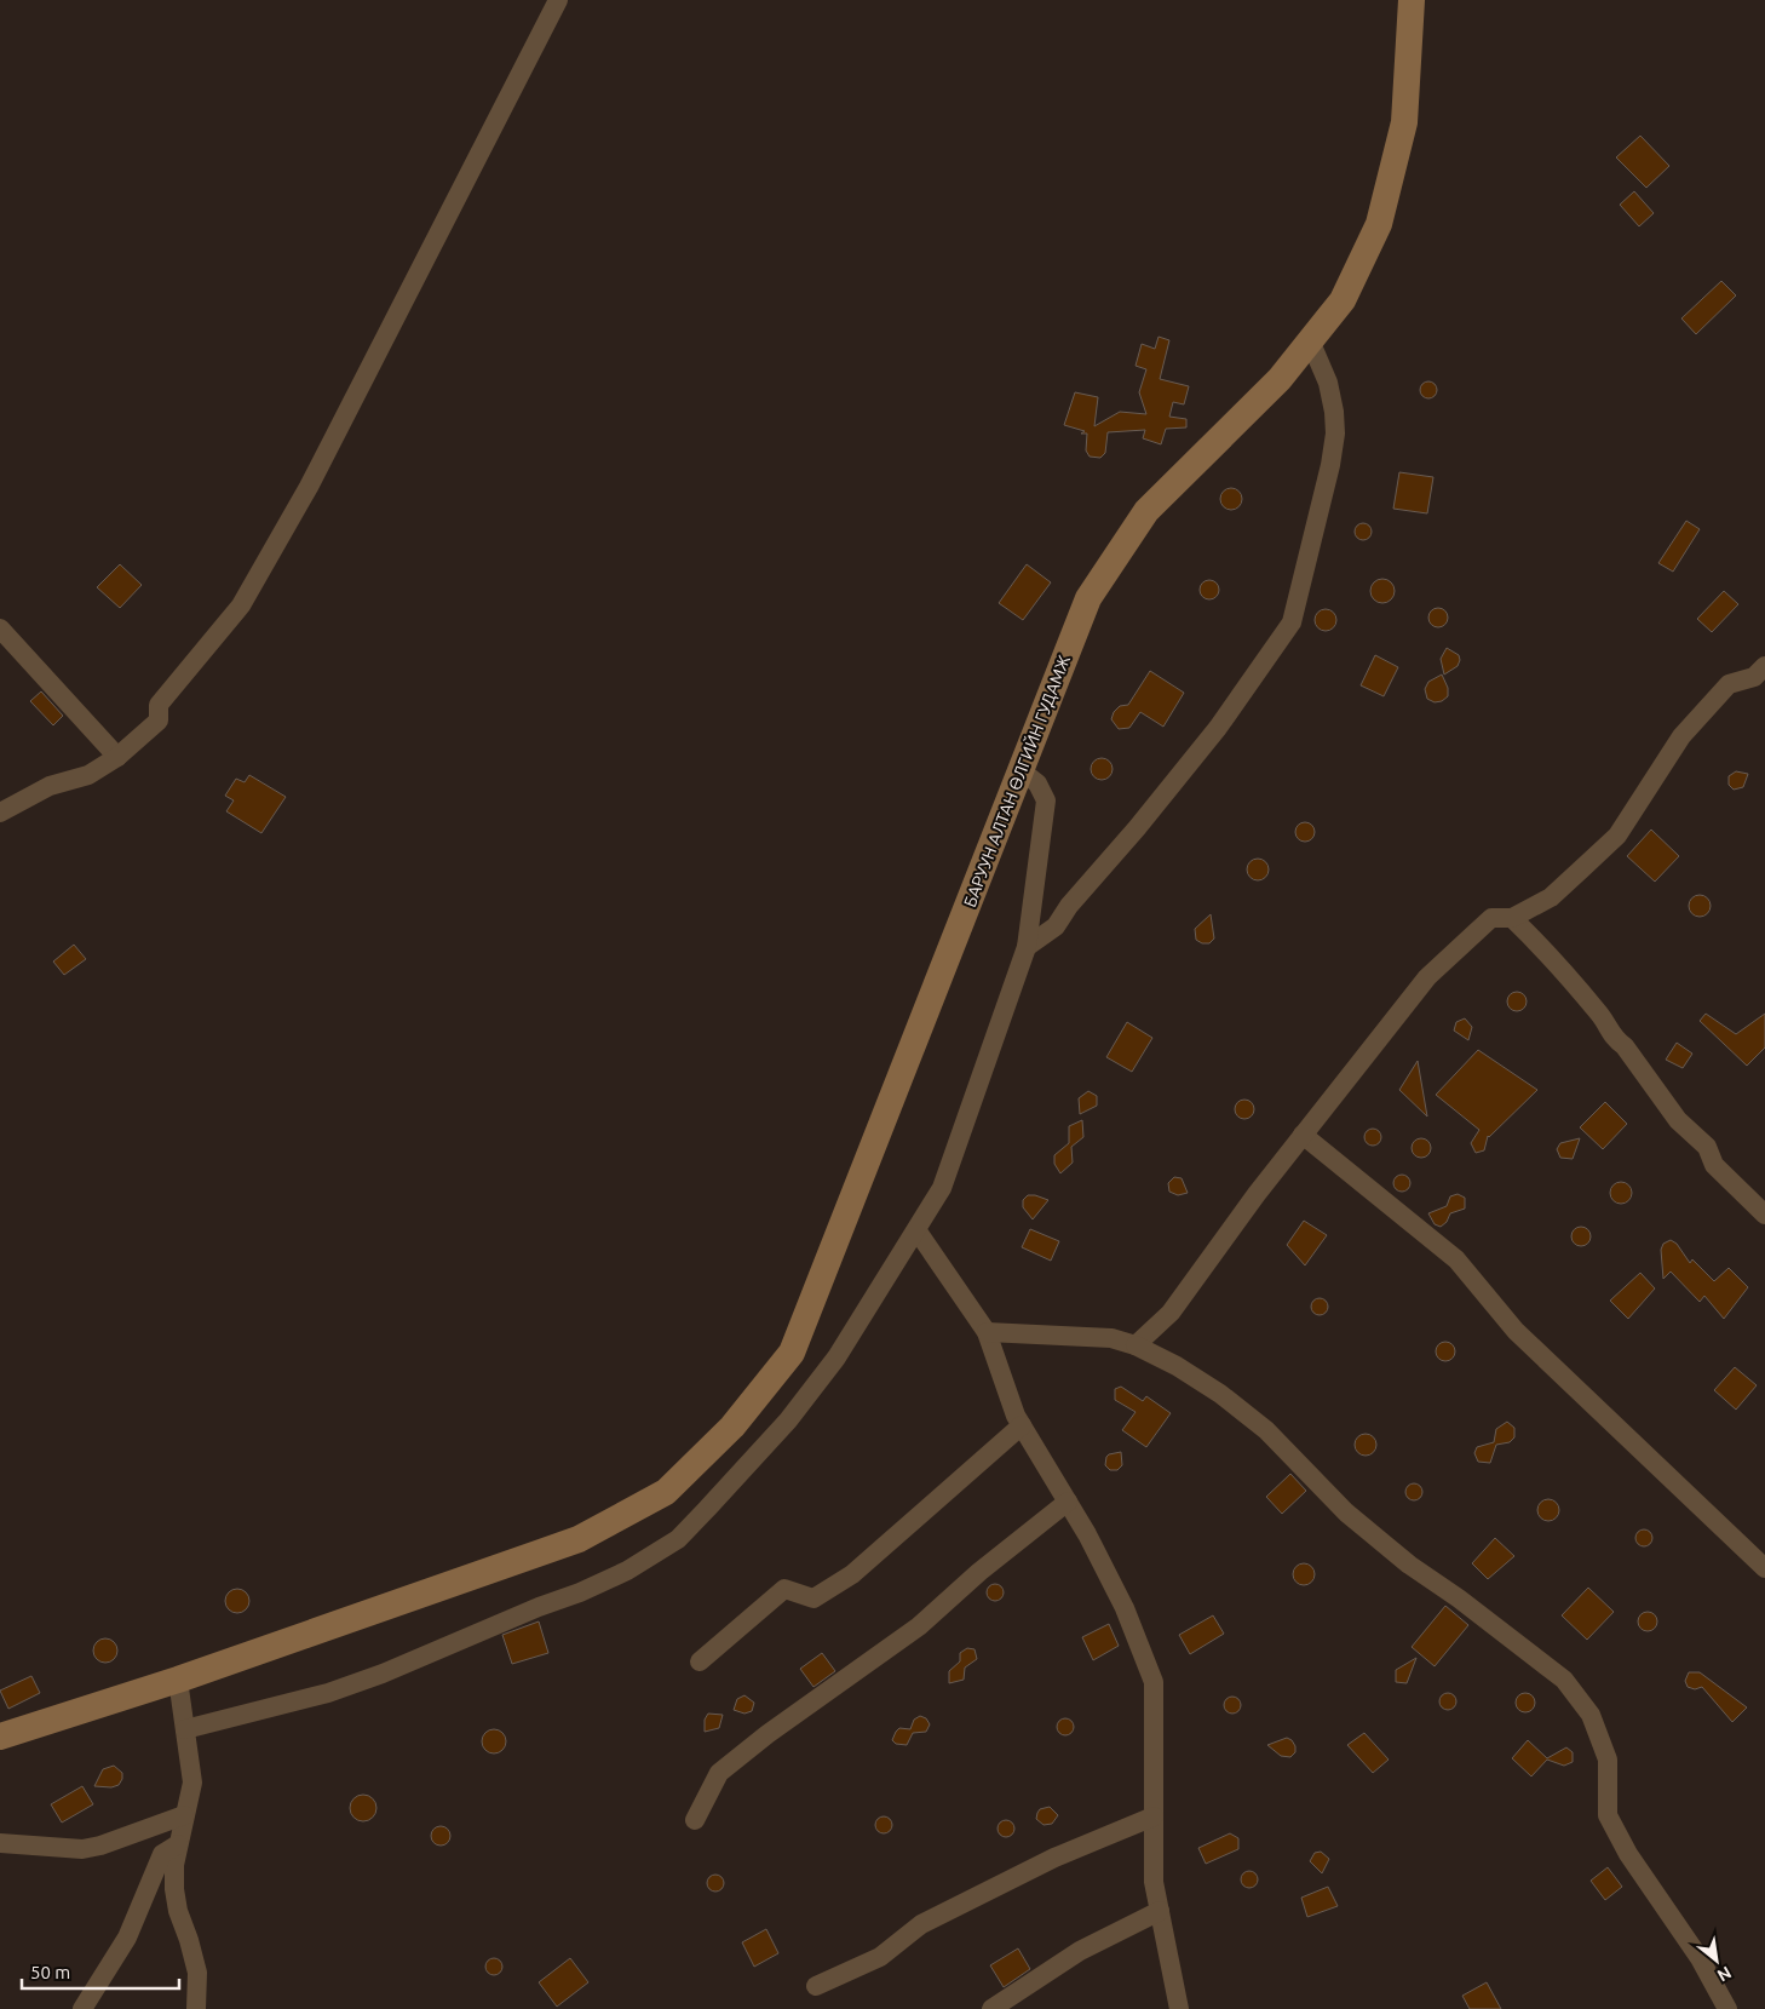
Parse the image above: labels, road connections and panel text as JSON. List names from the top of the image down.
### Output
{
  "streets": {
    "main road": ["БАРУУН АЛТАН ӨЛГИЙН ГУДАМЖ"]
  },
  "scale_bar": "50 m",
  "north": "bottom right"
}
